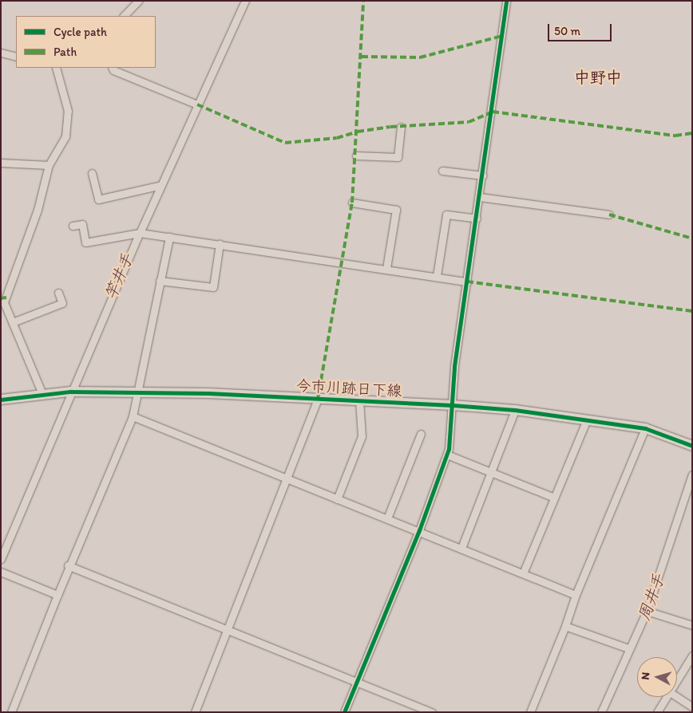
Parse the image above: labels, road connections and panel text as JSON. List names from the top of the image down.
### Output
{
  "streets": {
    "street": ["今市川跡日下線"]
  },
  "districts": ["中野中"],
  "water": ["竿井手", "周井手"],
  "legend": ["Cycle path", "Path"],
  "scale_bar": "50 m",
  "north": "left"
}
